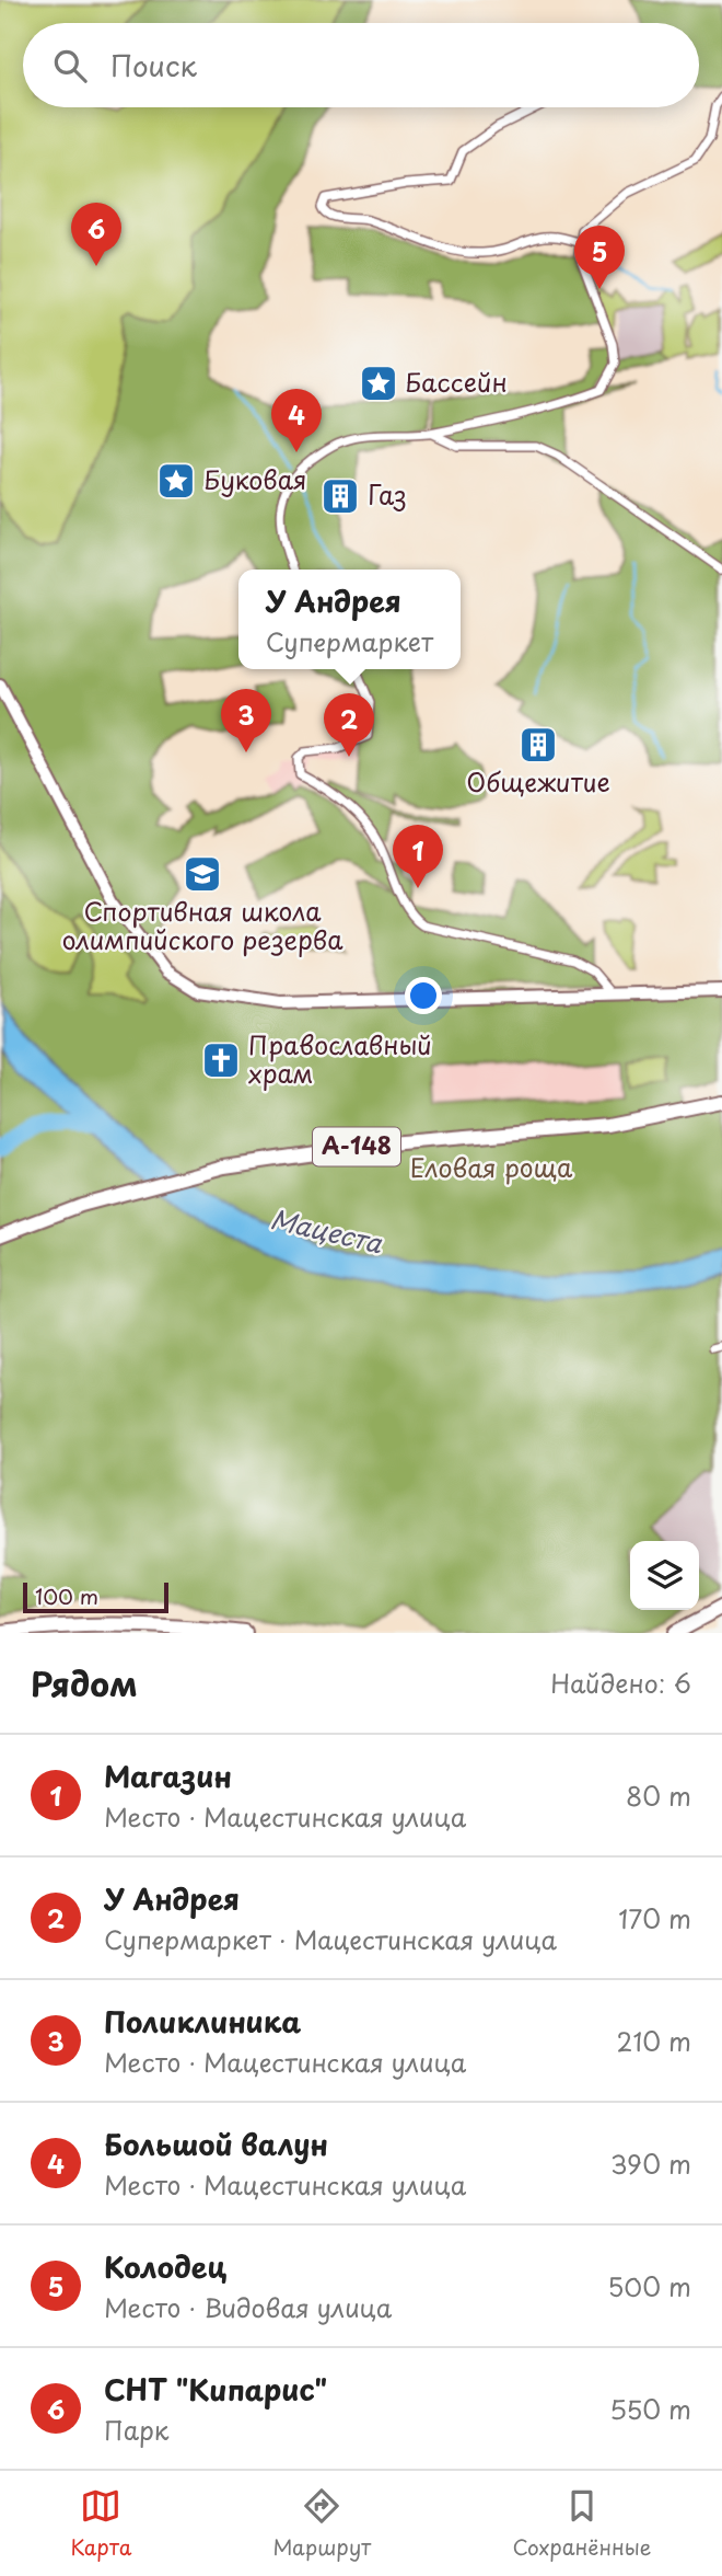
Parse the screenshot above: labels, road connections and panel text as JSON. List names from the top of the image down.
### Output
{
  "streets": {
    "highway": ["А-148"]
  },
  "water": ["Мацеста"],
  "parks": ["Еловая роща"],
  "places": {
    "place": ["Бассейн", "Буковая"],
    "building": ["Газ", "Общежитие"],
    "school or university": ["Спортивная школа олимпийского резерва"],
    "church": ["Православный храм"]
  },
  "scale_bar": "100 m",
  "page": {
    "search": "Поиск",
    "pins": [
      "6",
      "5",
      "4",
      "3",
      "2",
      "1"
    ],
    "popup": ["У Андрея", "Супермаркет"],
    "scale": "100 m",
    "heading": ["Рядом", "Найдено: 6"],
    "list": [
      {
        "mark": "1",
        "name": "Магазин",
        "note": "Место · Мацестинская улица",
        "value": "80 m"
      },
      {
        "mark": "2",
        "name": "У Андрея",
        "note": "Супермаркет · Мацестинская улица",
        "value": "170 m"
      },
      {
        "mark": "3",
        "name": "Поликлиника",
        "note": "Место · Мацестинская улица",
        "value": "210 m"
      },
      {
        "mark": "4",
        "name": "Большой валун",
        "note": "Место · Мацестинская улица",
        "value": "390 m"
      },
      {
        "mark": "5",
        "name": "Колодец",
        "note": "Место · Видовая улица",
        "value": "500 m"
      },
      {
        "mark": "6",
        "name": "СНТ \"Кипарис\"",
        "note": "Парк",
        "value": "550 m"
      }
    ],
    "nav": ["Карта", "Маршрут", "Сохранённые"]
  }
}
